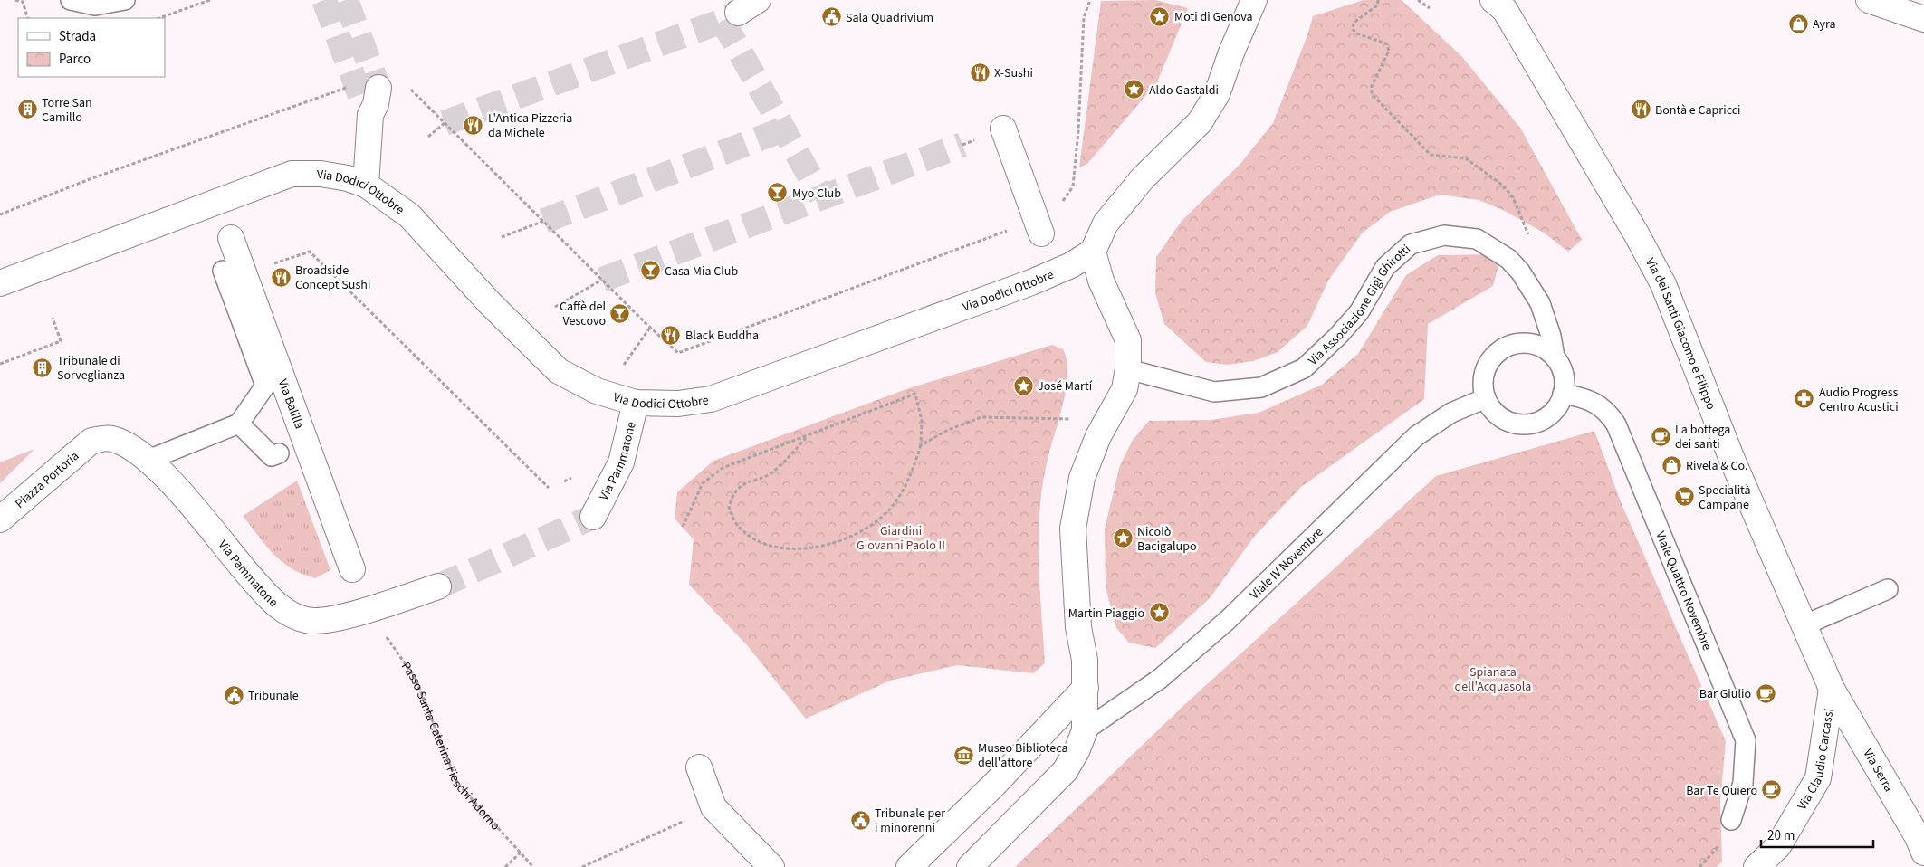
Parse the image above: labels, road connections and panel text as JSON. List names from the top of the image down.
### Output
{
  "streets": {
    "main road": [
      "Via Dodici Ottobre",
      "Via dei Santi Giacomo e Filippo",
      "Via Balilla",
      "Via Pammatone",
      "Piazza Portoria",
      "Via Claudio Carcassi",
      "Via Serra"
    ],
    "lane": ["Via Associazione Gigi Ghirotti", "Viale IV Novembre", "Viale Quattro Novembre"],
    "path": ["Passo Santa Caterina Fieschi Adorno"]
  },
  "crossings": [
    ["Via Dodici Ottobre", "Via Pammatone"],
    ["Via Associazione Gigi Ghirotti", "Viale IV Novembre"],
    ["Via Associazione Gigi Ghirotti", "Viale Quattro Novembre"],
    ["Via dei Santi Giacomo e Filippo", "Via Claudio Carcassi"],
    ["Via dei Santi Giacomo e Filippo", "Via Serra"],
    ["Via Pammatone", "Piazza Portoria"],
    ["Viale IV Novembre", "Viale Quattro Novembre"],
    ["Via Claudio Carcassi", "Via Serra"]
  ],
  "parks": ["Giardini Giovanni Paolo II", "Spianata dell'Acquasola"],
  "places": {
    "place": [
      "Moti di Genova",
      "Aldo Gastaldi",
      "José Martí",
      "Nicolò Bacigalupo",
      "Martin Piaggio"
    ],
    "public building": ["Sala Quadrivium", "Tribunale", "Tribunale per i minorenni"],
    "shop": ["Ayra", "Rivela & Co."],
    "restaurant": [
      "X-Sushi",
      "Bontà e Capricci",
      "L'Antica Pizzeria da Michele",
      "Broadside Concept Sushi",
      "Black Buddha"
    ],
    "building": ["Torre San Camillo", "Tribunale di Sorveglianza"],
    "bar": ["Myo Club", "Casa Mia Club", "Caffè del Vescovo"],
    "pharmacy": ["Audio Progress Centro Acustici"],
    "cafe": ["La bottega dei santi", "Bar Giulio", "Bar Te Quiero"],
    "supermarket": ["Specialità Campane"],
    "museum": ["Museo Biblioteca dell'attore"]
  },
  "legend": ["Strada", "Parco"],
  "scale_bar": "20 m"
}
